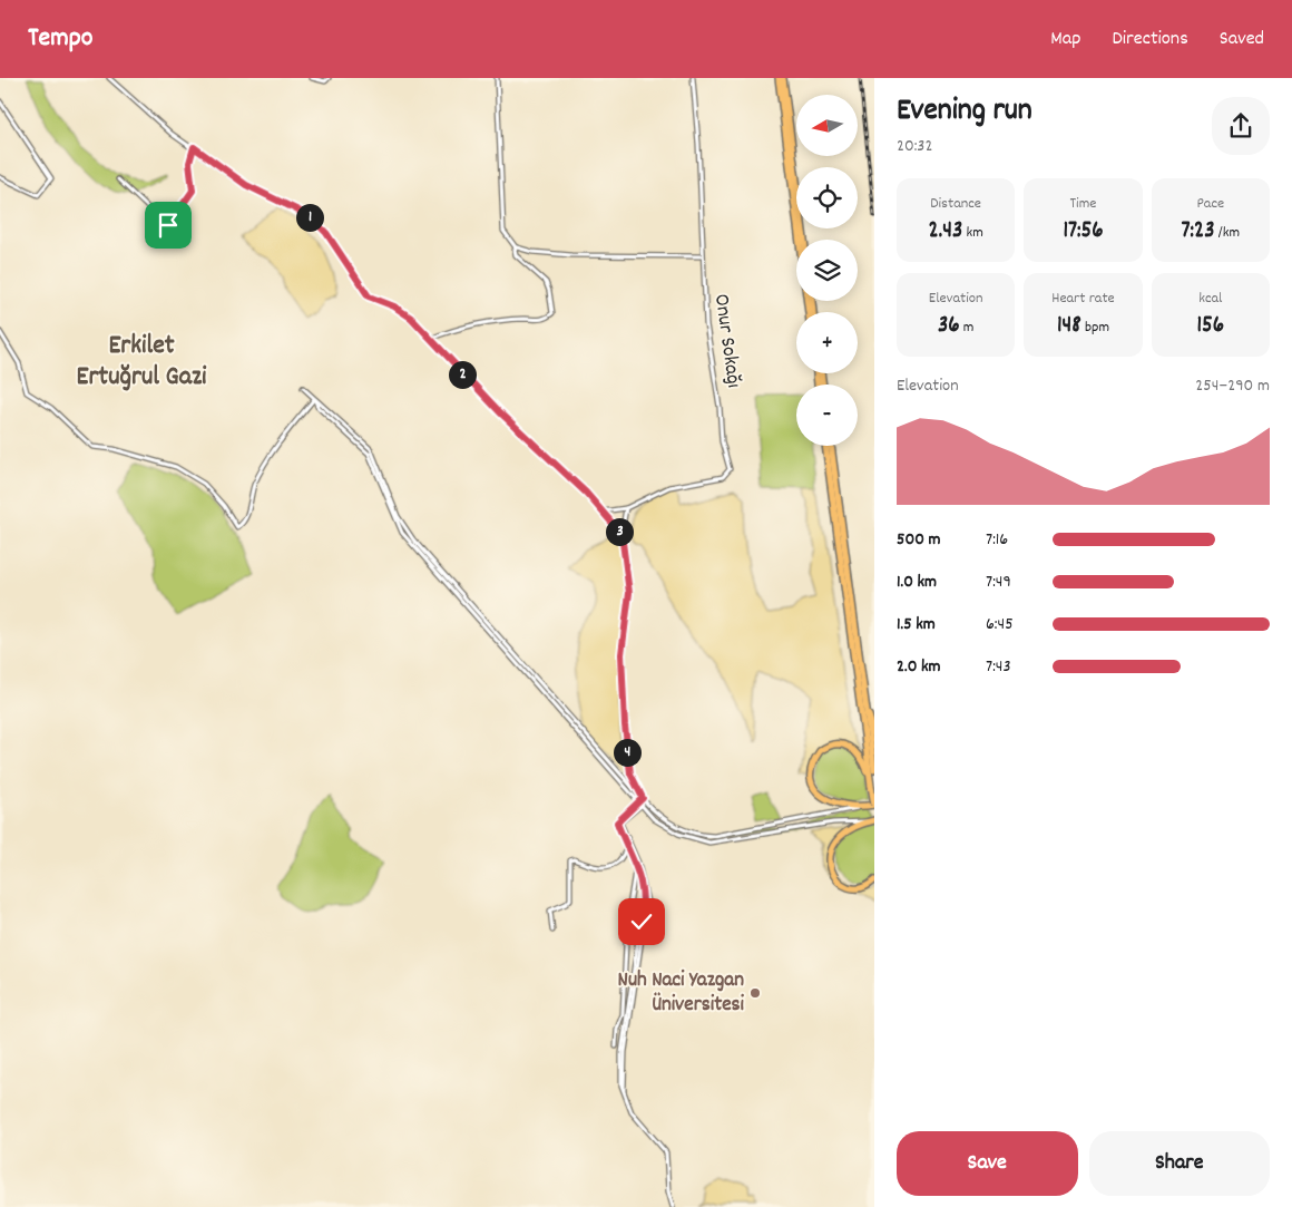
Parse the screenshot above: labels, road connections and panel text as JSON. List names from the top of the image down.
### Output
{
  "streets": {
    "street": ["Onur Sokağı"]
  },
  "districts": ["Erkilet Ertuğrul Gazi"],
  "places": ["Nuh Naci Yazgan Üniversitesi"],
  "north": "left",
  "page": {
    "header": "Tempo",
    "nav": ["Map", "Directions", "Saved"],
    "heading": ["Evening run", "20:32"],
    "map_buttons": ["+", "−"],
    "stats": [
      ["Distance", "2.43 km"],
      ["Time", "17:56"],
      ["Pace", "7:23 /km"],
      ["Elevation", "36 m"],
      ["Heart rate", "148 bpm"],
      ["kcal", "156"]
    ],
    "pins": [
      "1",
      "2",
      "3",
      "4"
    ],
    "chart": ["Elevation", "254–290 m"],
    "list": [
      {
        "name": "500 m",
        "note": "7:16"
      },
      {
        "name": "1.0 km",
        "note": "7:49"
      },
      {
        "name": "1.5 km",
        "note": "6:45"
      },
      {
        "name": "2.0 km",
        "note": "7:43"
      }
    ],
    "buttons": ["Save", "Share"]
  }
}
